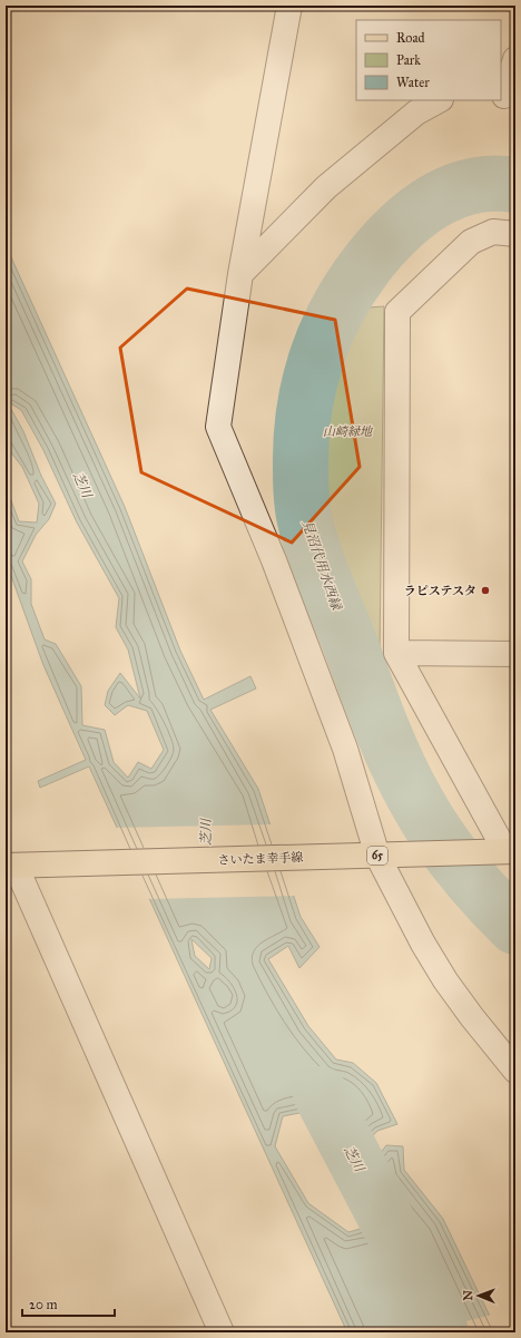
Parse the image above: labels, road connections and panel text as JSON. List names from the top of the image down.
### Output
{
  "streets": {
    "main road": ["65", "さいたま幸手線"]
  },
  "water": ["芝川", "見沼代用水西縁"],
  "parks": ["山崎緑地"],
  "places": ["ラピステスタ"],
  "legend": ["Road", "Park", "Water"],
  "scale_bar": "20 m",
  "north": "left"
}
